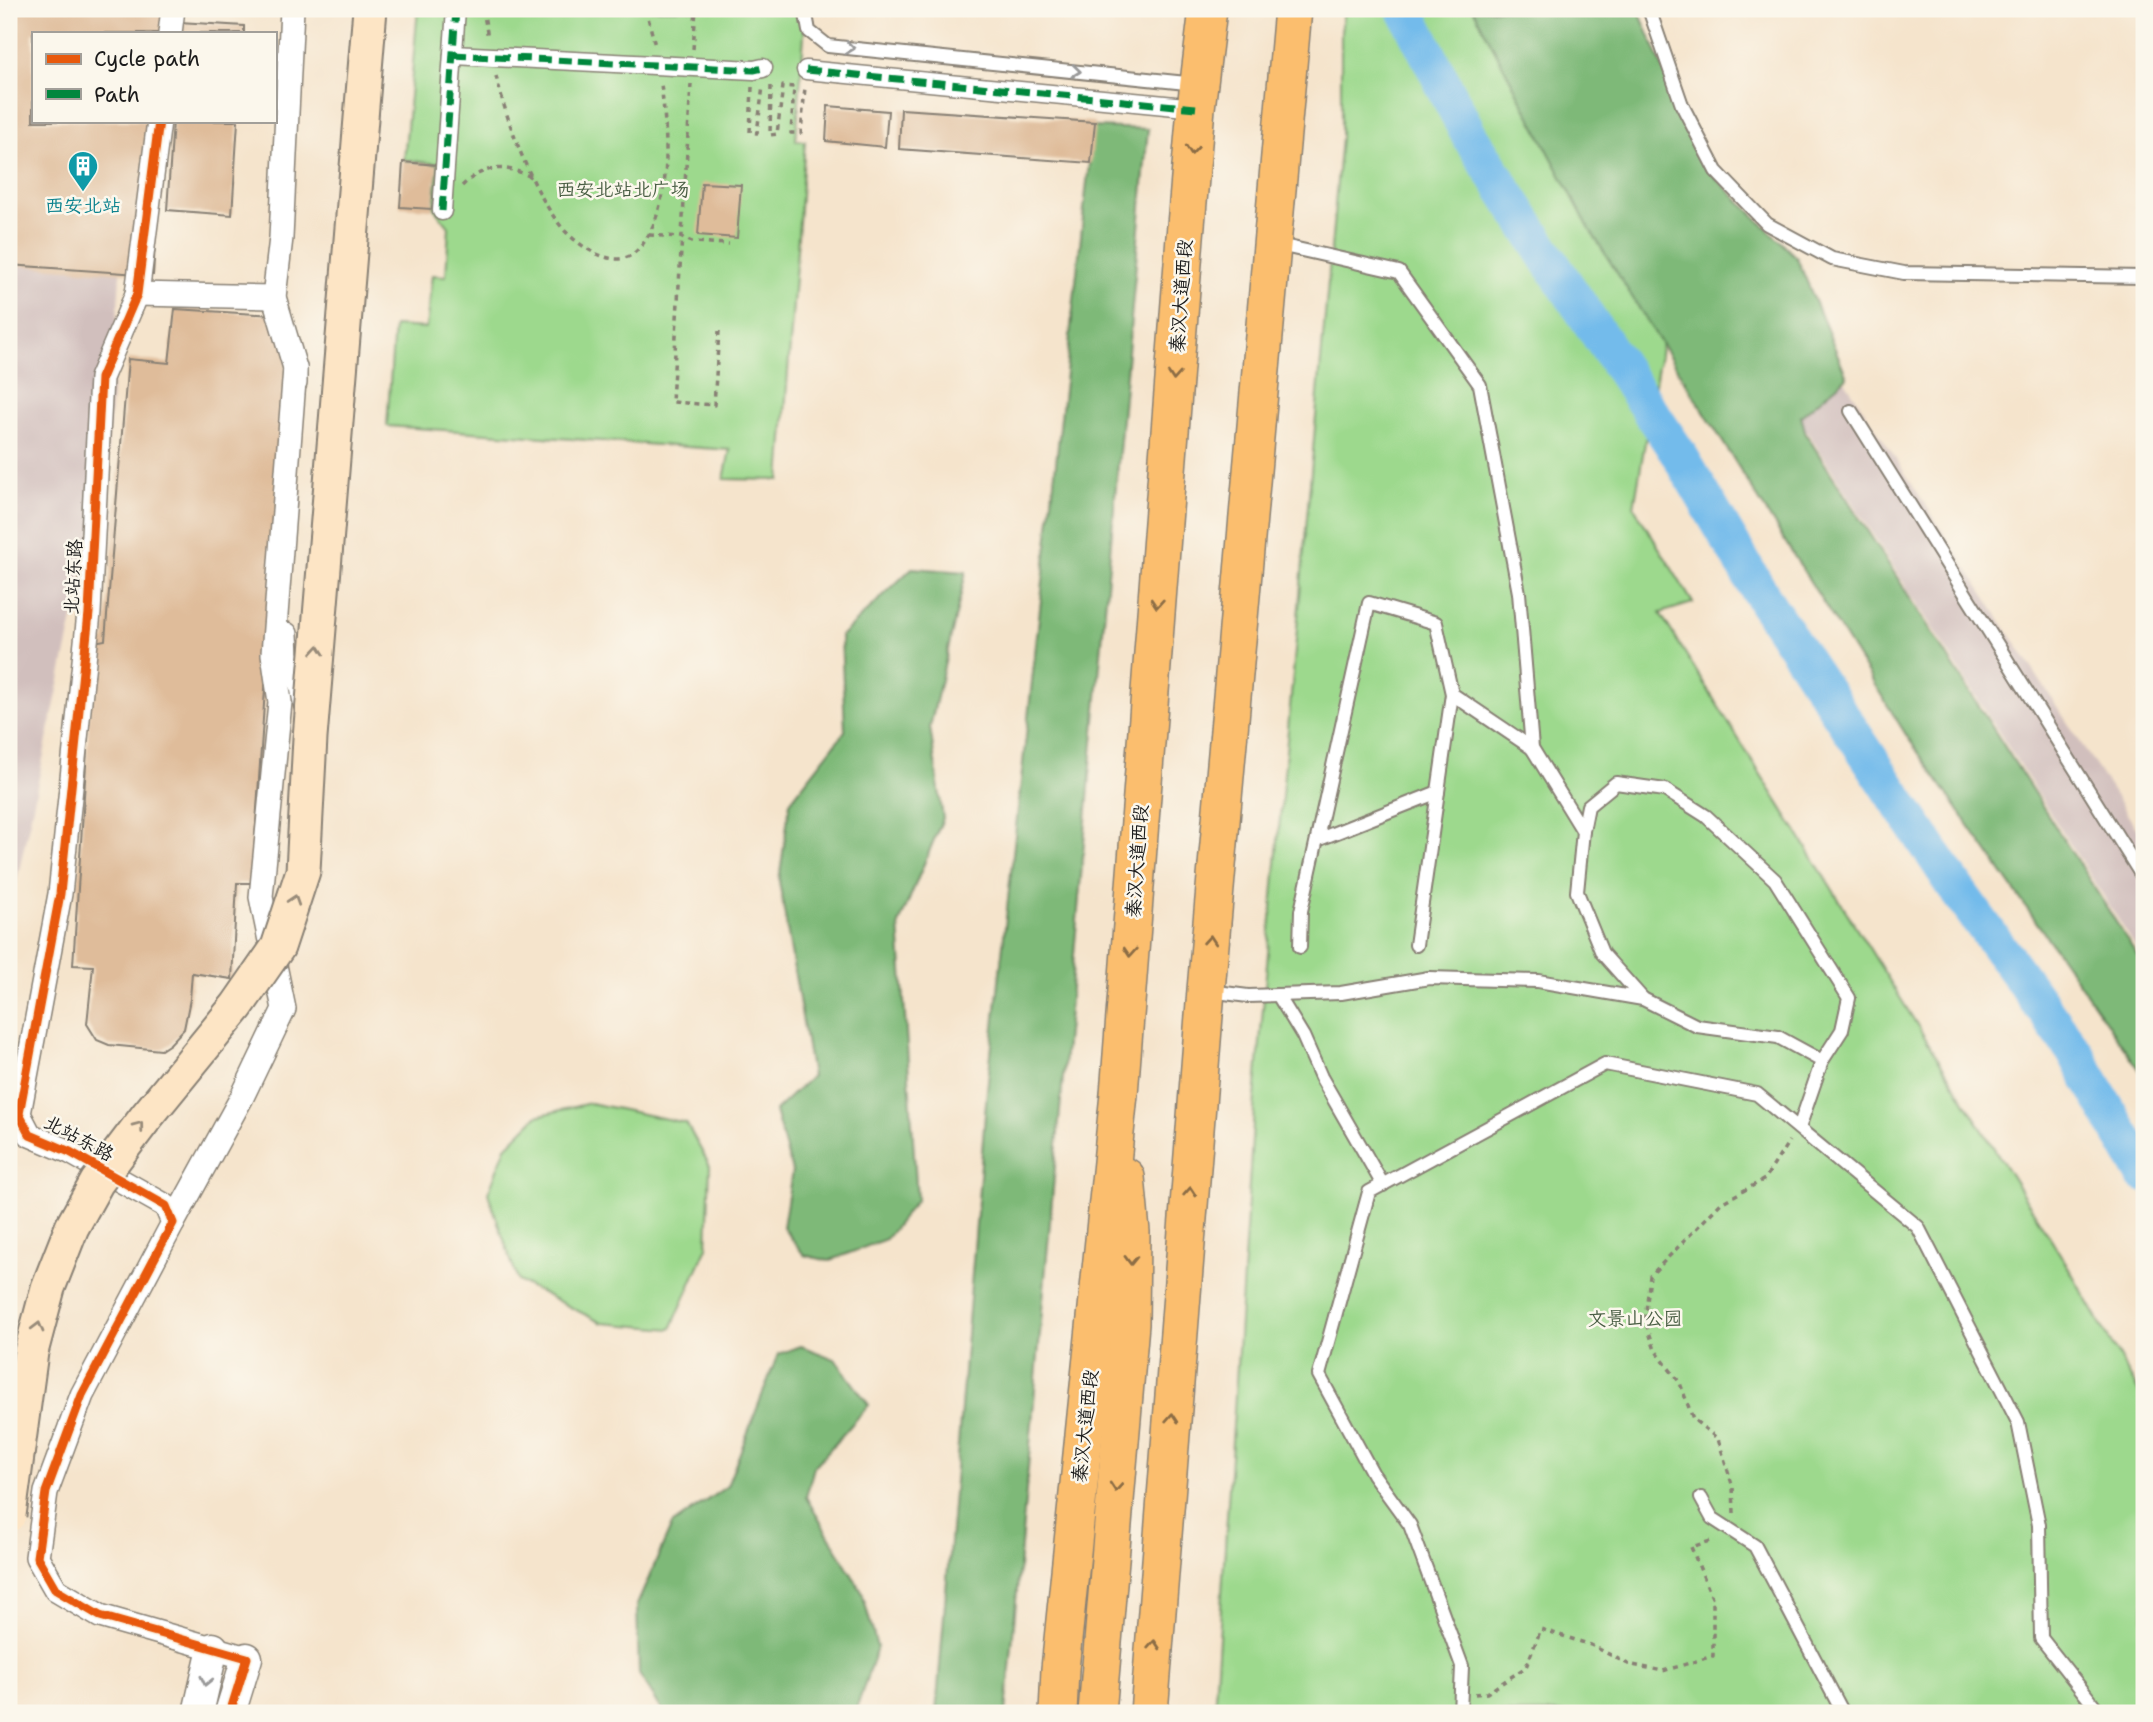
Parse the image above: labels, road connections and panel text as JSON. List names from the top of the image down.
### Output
{
  "streets": {
    "main road": ["秦汉大道西段"],
    "street": ["北站东路"]
  },
  "parks": ["西安北站北广场", "文景山公园"],
  "places": {
    "building": ["西安北站"]
  },
  "legend": ["Cycle path", "Path"]
}
